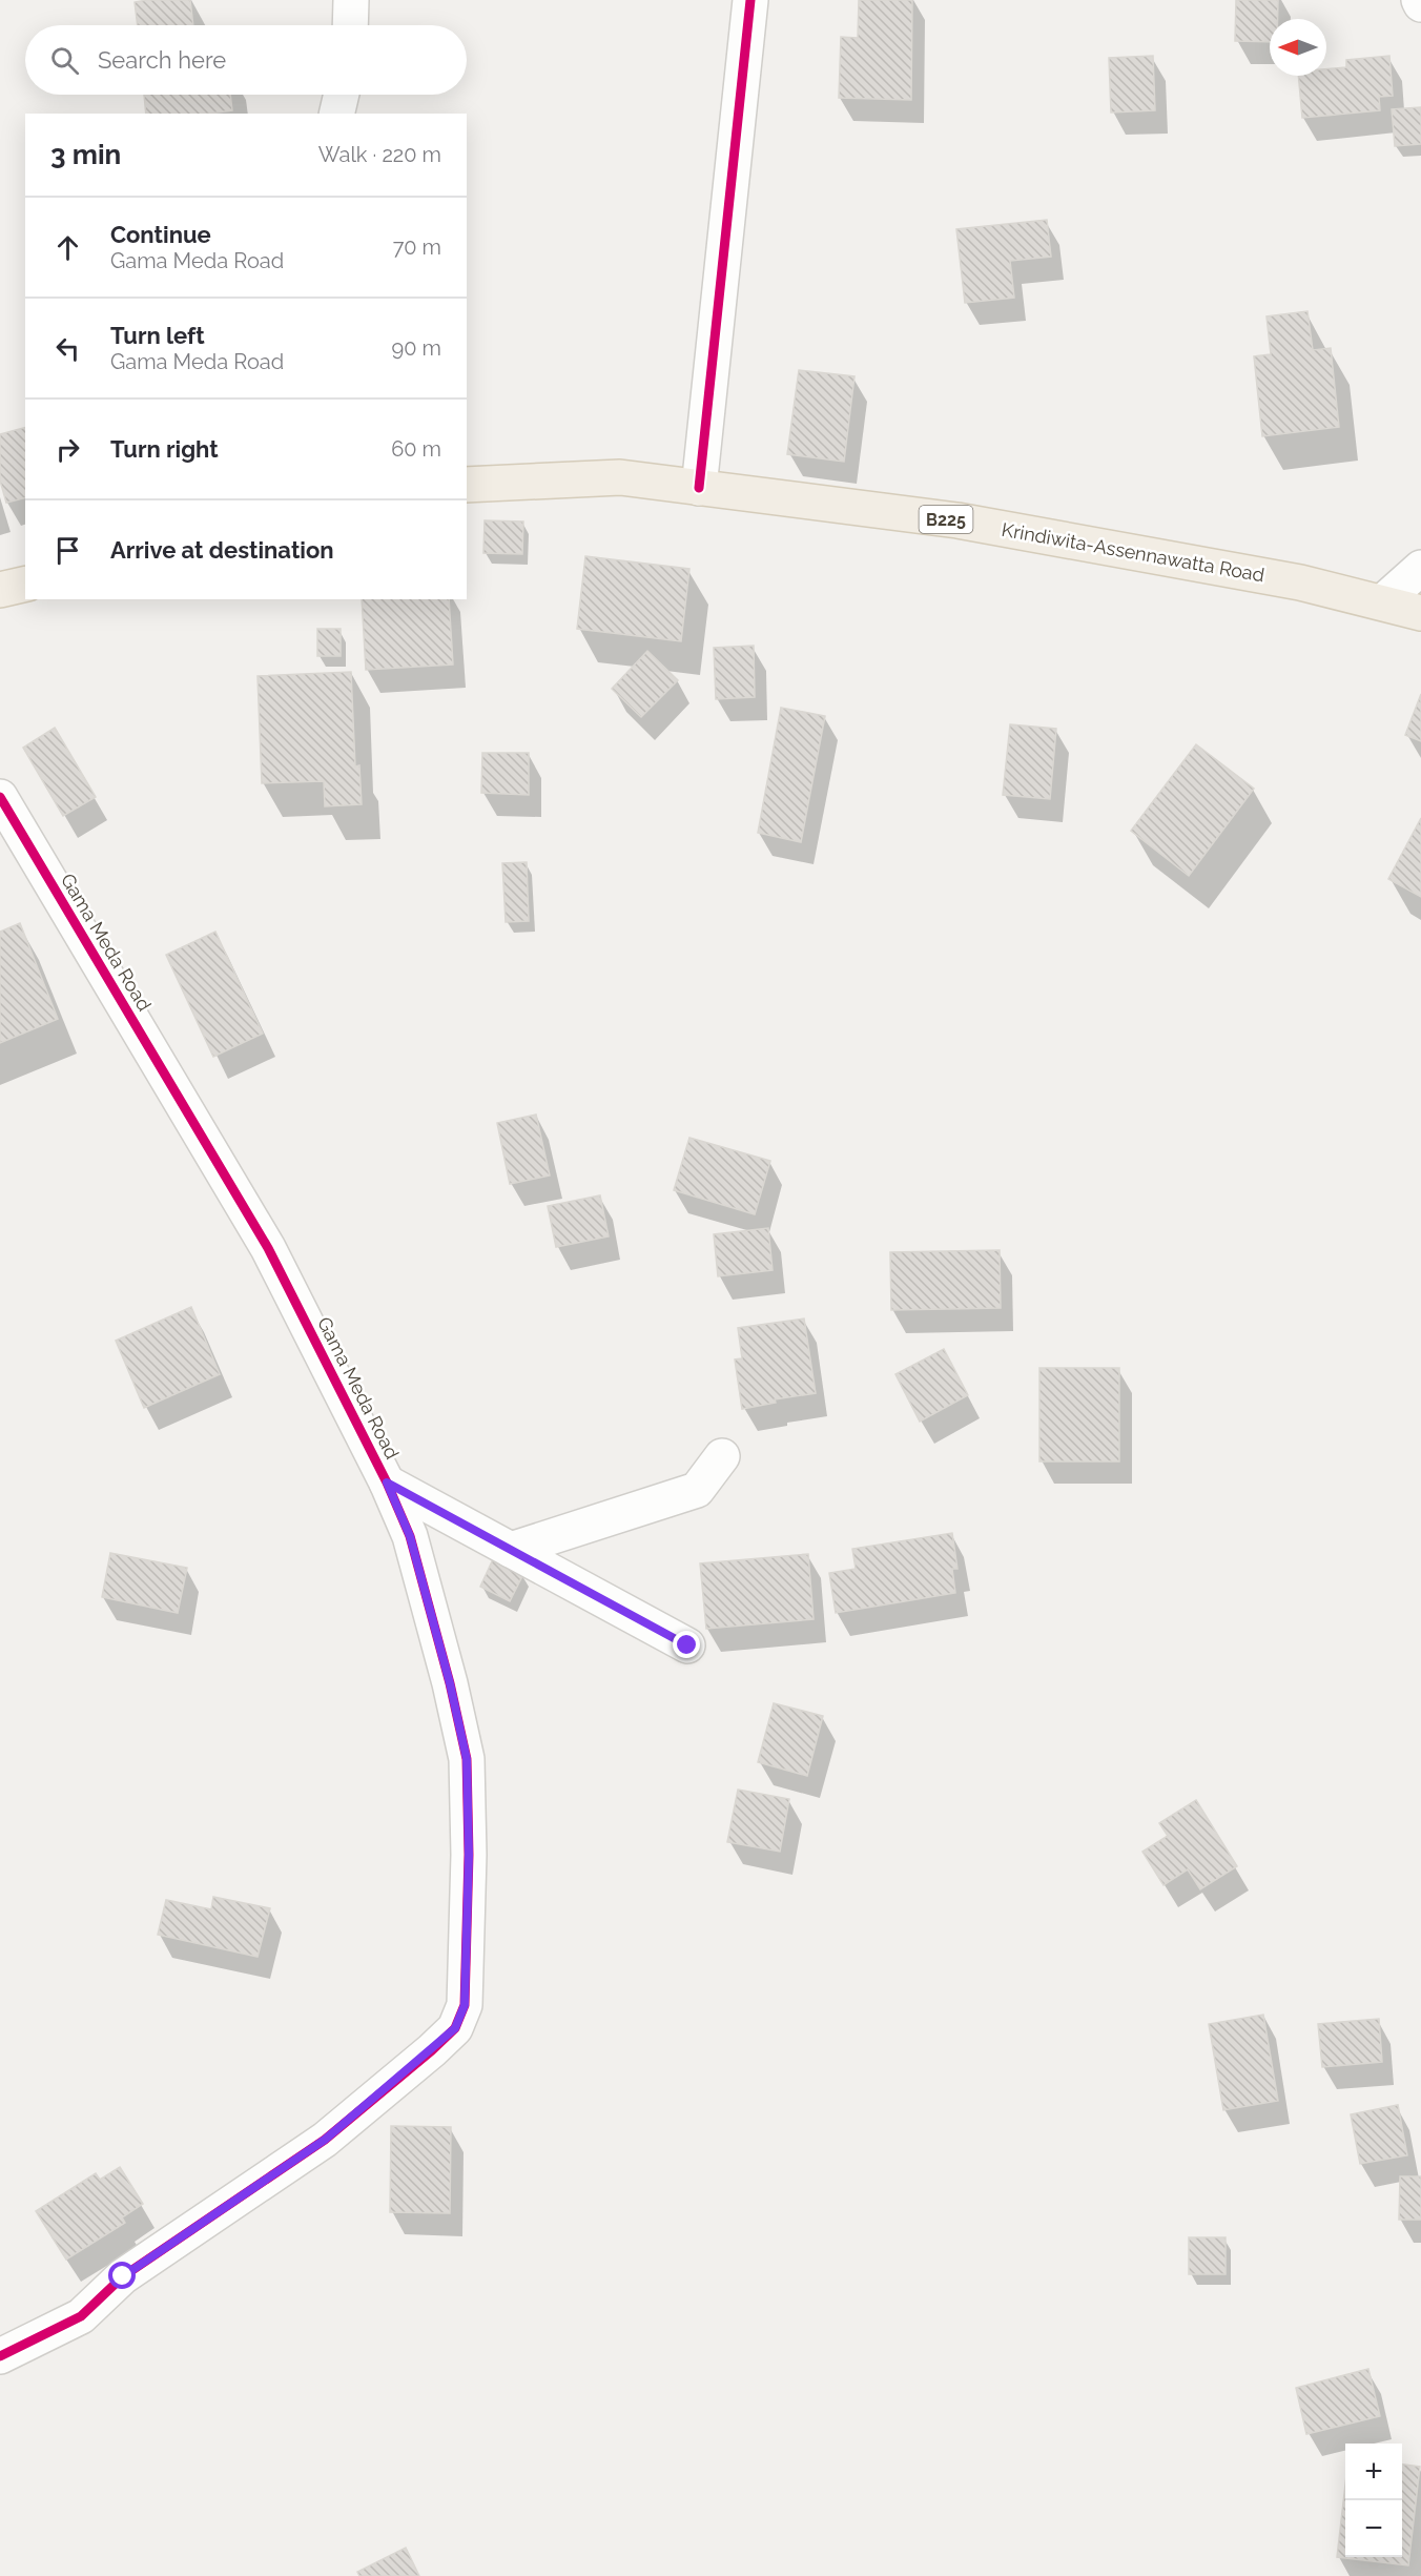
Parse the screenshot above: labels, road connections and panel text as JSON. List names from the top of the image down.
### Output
{
  "streets": {
    "main road": ["B225", "Krindiwita-Assennawatta Road"],
    "street": ["Gama Meda Road"]
  },
  "north": "left",
  "page": {
    "search": "Search here",
    "heading": ["3 min", "Walk · 220 m"],
    "list": [
      ["Continue", "Gama Meda Road", "70 m"],
      ["Turn left", "Gama Meda Road", "90 m"],
      ["Turn right", "60 m"],
      "Arrive at destination"
    ],
    "map_buttons": ["+", "−"]
  }
}
